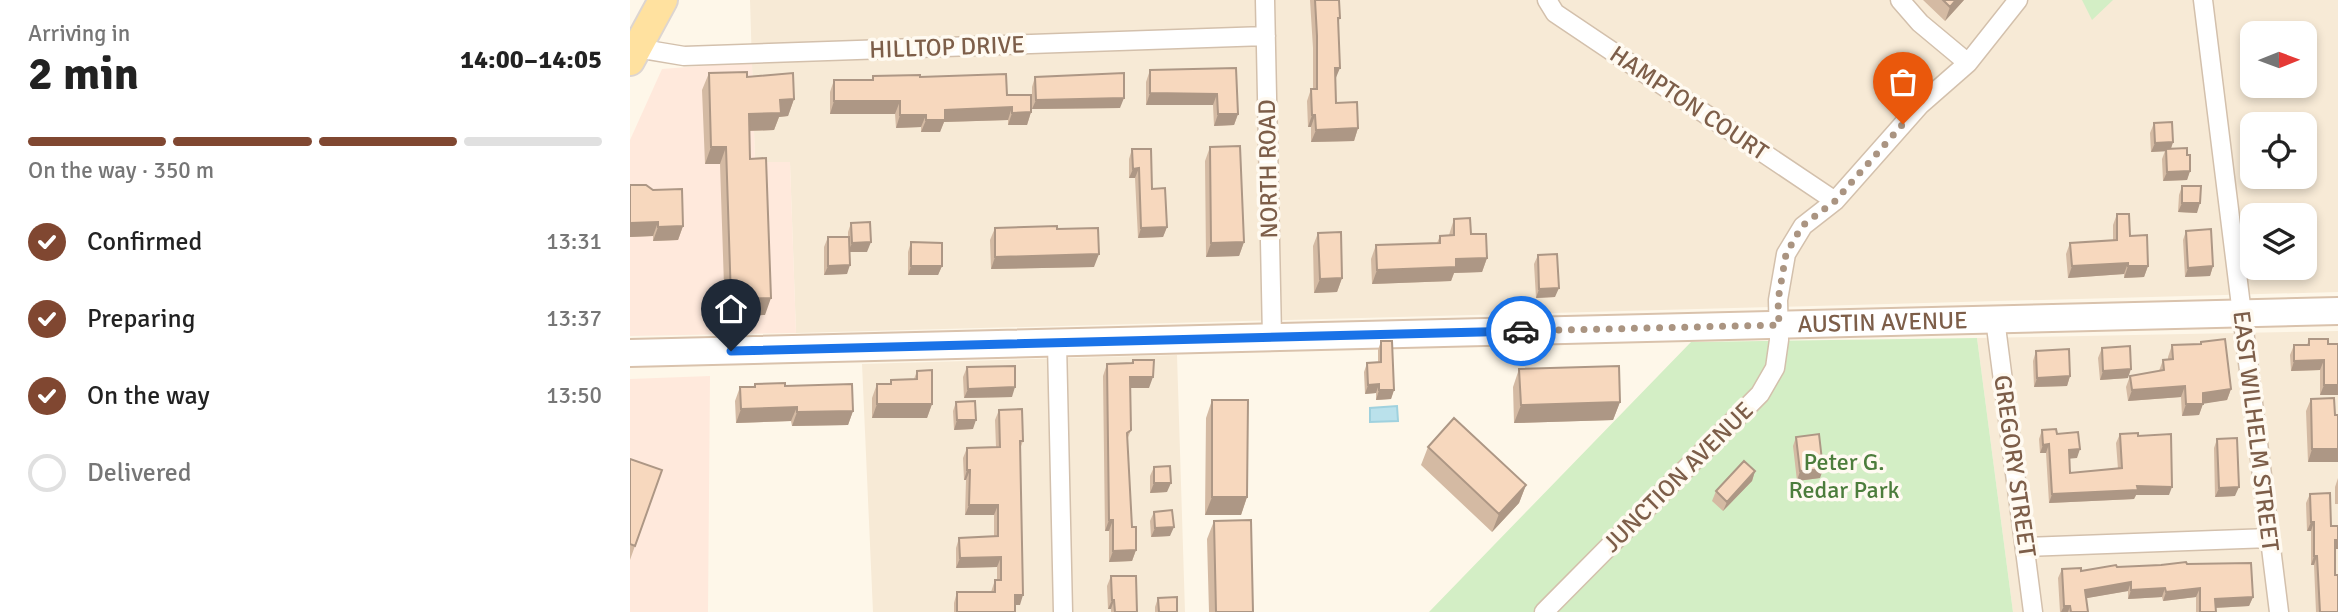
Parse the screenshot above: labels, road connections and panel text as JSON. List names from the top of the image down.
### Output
{
  "streets": {
    "street": [
      "HILLTOP DRIVE",
      "HAMPTON COURT",
      "NORTH ROAD",
      "AUSTIN AVENUE",
      "EAST WILHELM STREET",
      "GREGORY STREET",
      "JUNCTION AVENUE"
    ]
  },
  "crossings": [
    ["HILLTOP DRIVE", "NORTH ROAD"],
    ["HAMPTON COURT", "JUNCTION AVENUE"],
    ["NORTH ROAD", "AUSTIN AVENUE"],
    ["AUSTIN AVENUE", "EAST WILHELM STREET"],
    ["AUSTIN AVENUE", "GREGORY STREET"],
    ["AUSTIN AVENUE", "JUNCTION AVENUE"]
  ],
  "parks": ["Peter G. Redar Park"],
  "north": "right",
  "page": {
    "heading": ["2 min", "Arriving in", "14:00–14:05"],
    "bar": "On the way · 350 m",
    "list": [
      ["Confirmed", "13:31"],
      ["Preparing", "13:37"],
      ["On the way", "13:50"],
      "Delivered"
    ]
  }
}
